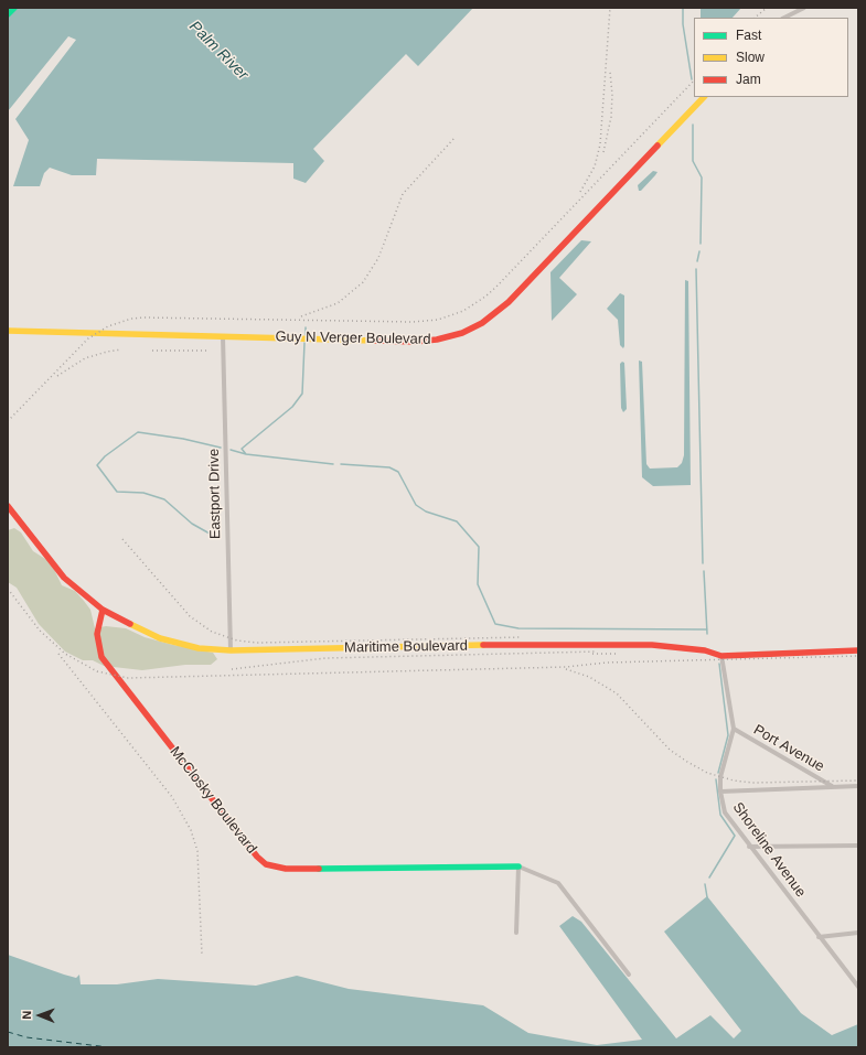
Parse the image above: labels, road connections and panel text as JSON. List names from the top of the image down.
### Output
{
  "streets": {
    "street": [
      "Guy N Verger Boulevard",
      "Eastport Drive",
      "Maritime Boulevard",
      "Port Avenue",
      "McClosky Boulevard",
      "Shoreline Avenue"
    ]
  },
  "crossings": [
    ["Guy N Verger Boulevard", "Eastport Drive"],
    ["Eastport Drive", "Maritime Boulevard"],
    ["Maritime Boulevard", "McClosky Boulevard"],
    ["Maritime Boulevard", "Shoreline Avenue"],
    ["Port Avenue", "Shoreline Avenue"]
  ],
  "water": ["Palm River"],
  "legend": ["Fast", "Slow", "Jam"],
  "north": "left"
}
